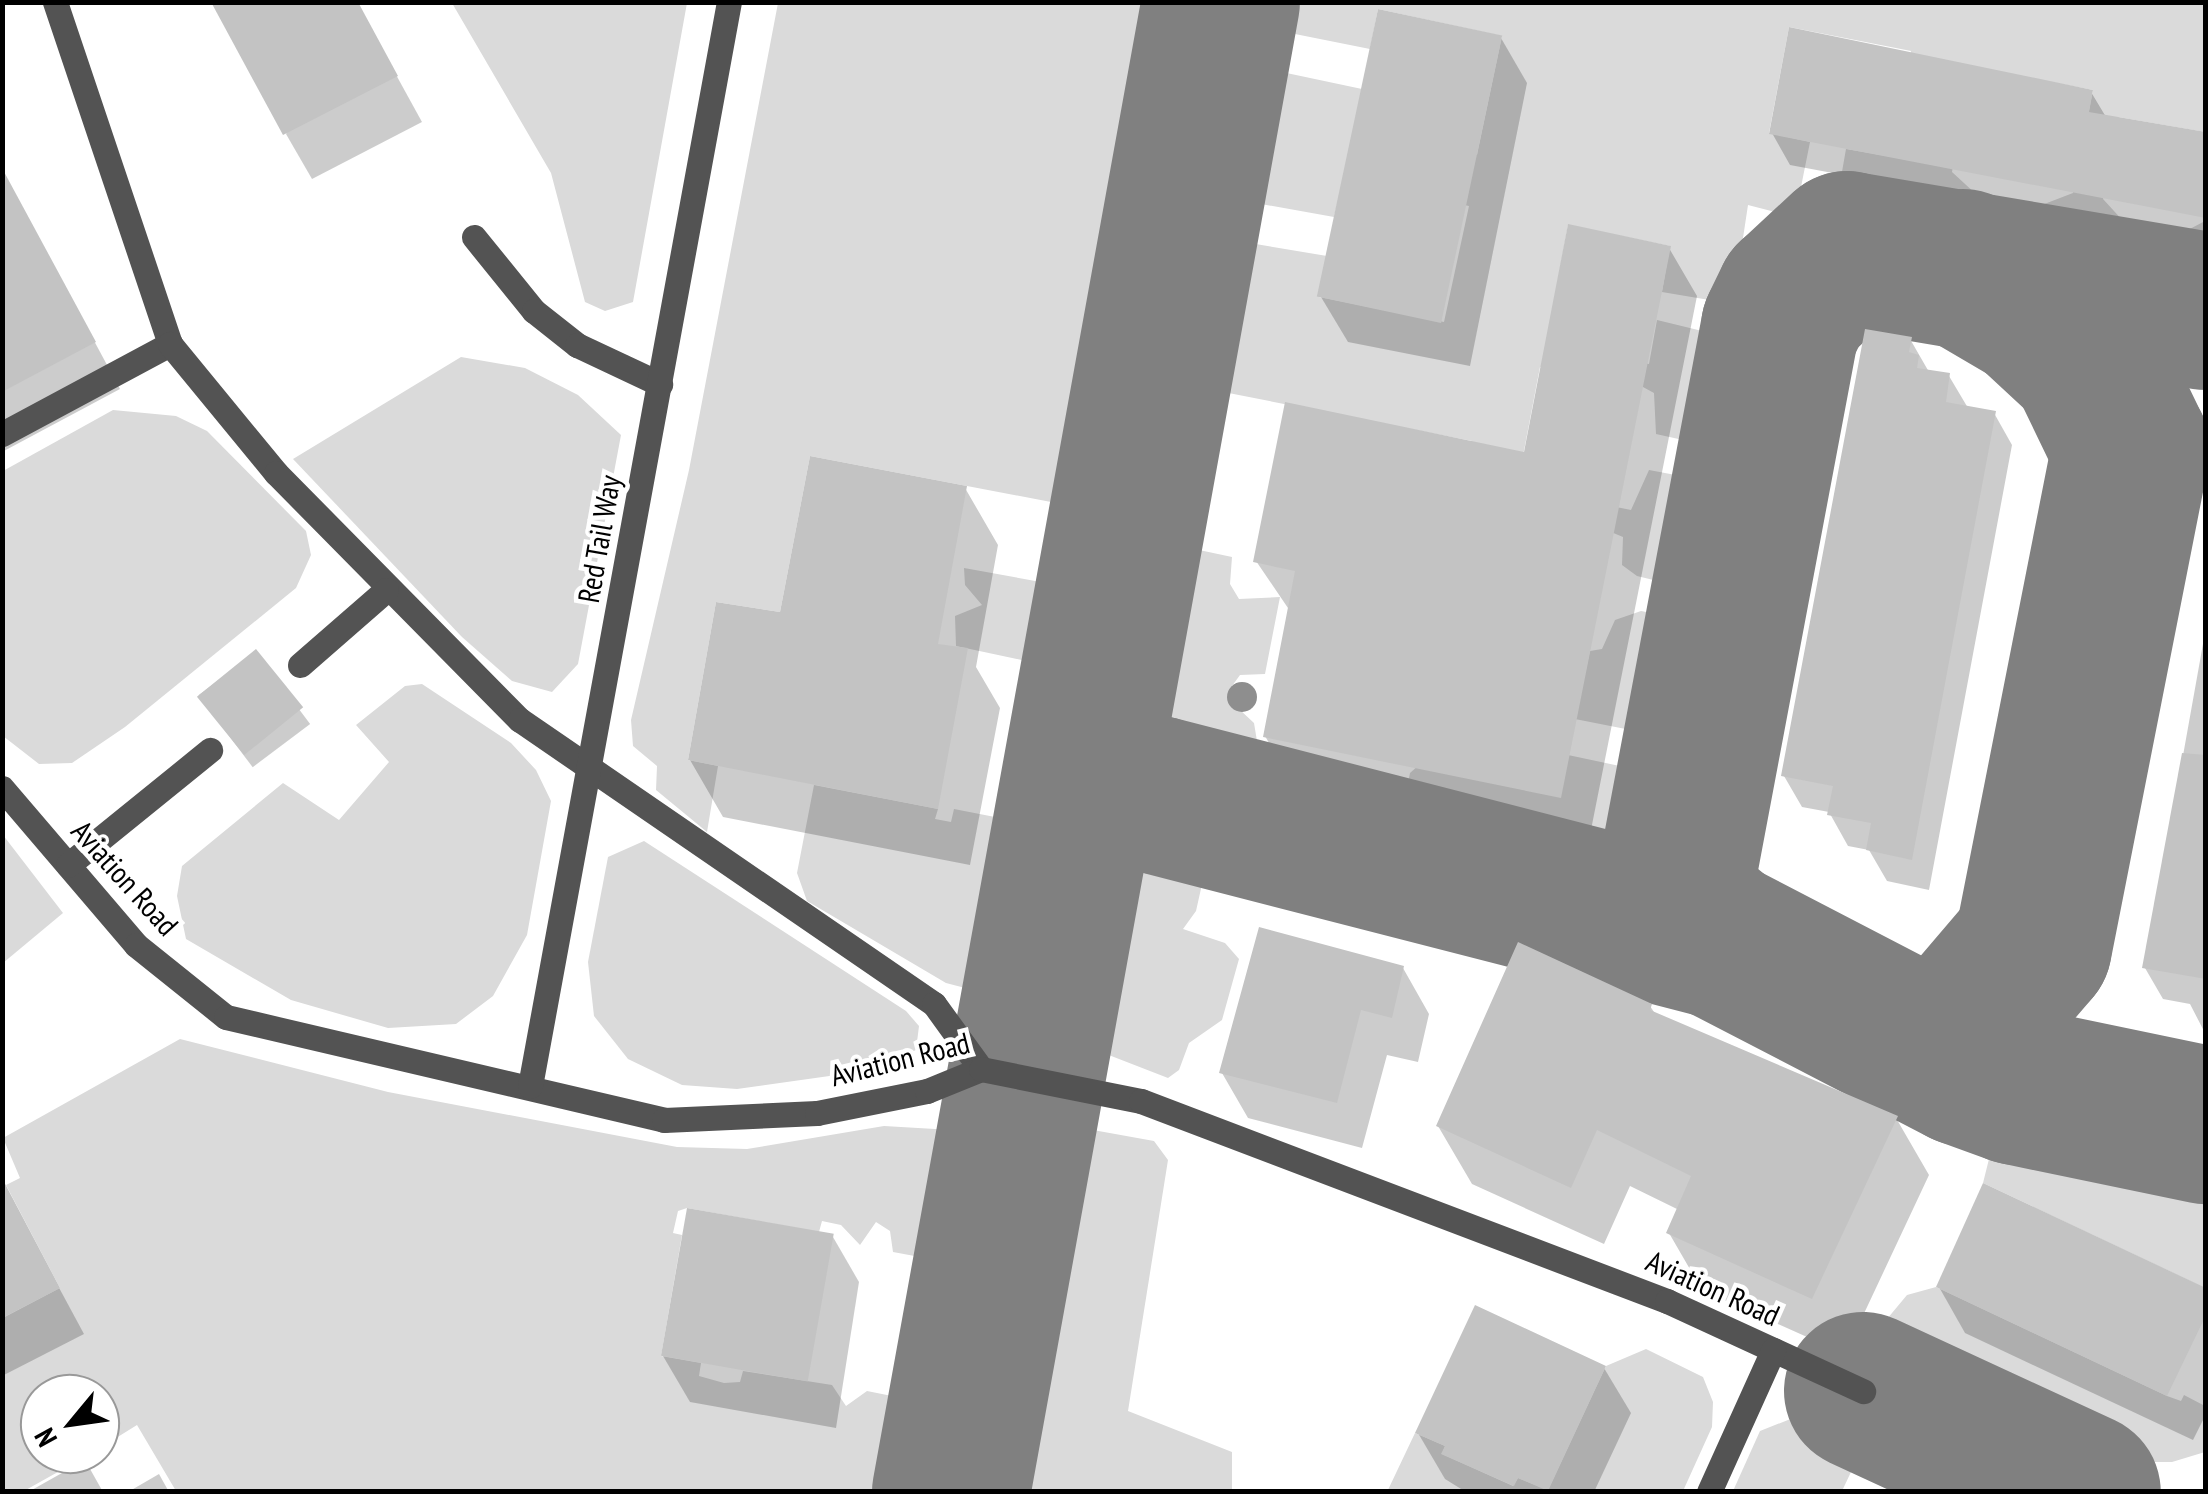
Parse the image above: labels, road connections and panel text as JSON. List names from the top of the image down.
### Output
{
  "streets": {
    "lane": ["Red Tail Way", "Aviation Road"]
  },
  "crossings": [
    ["Red Tail Way", "Aviation Road"]
  ],
  "north": "bottom left"
}
